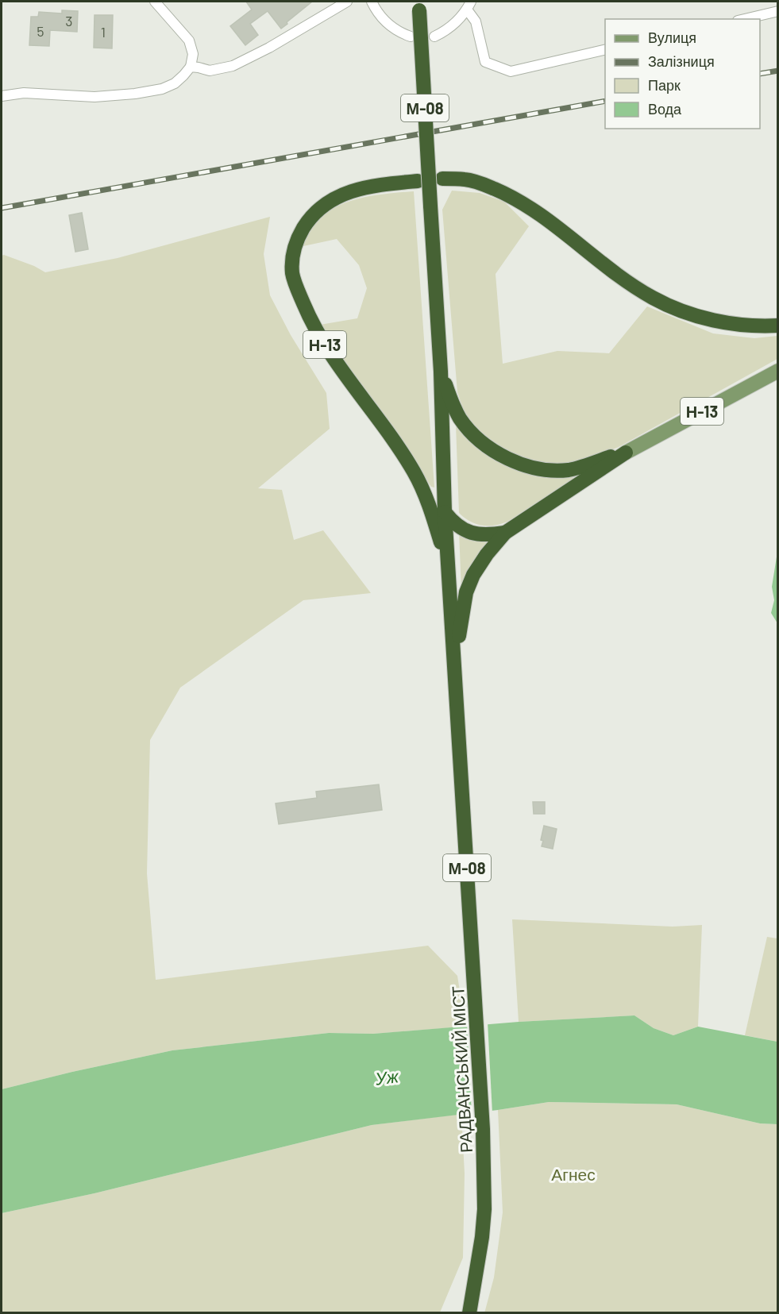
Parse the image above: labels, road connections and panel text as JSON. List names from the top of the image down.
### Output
{
  "streets": {
    "highway": ["М-08", "Н-13", "РАДВАНСЬКИЙ МІСТ"]
  },
  "crossings": [
    ["М-08", "Н-13"],
    ["М-08", "РАДВАНСЬКИЙ МІСТ"],
    ["Н-13", "РАДВАНСЬКИЙ МІСТ"]
  ],
  "water": ["Уж"],
  "parks": ["Агнес"],
  "house_numbers": ["3", "5", "1"],
  "legend": [
    "Вулиця",
    "Залізниця",
    "Парк",
    "Вода"
  ]
}
